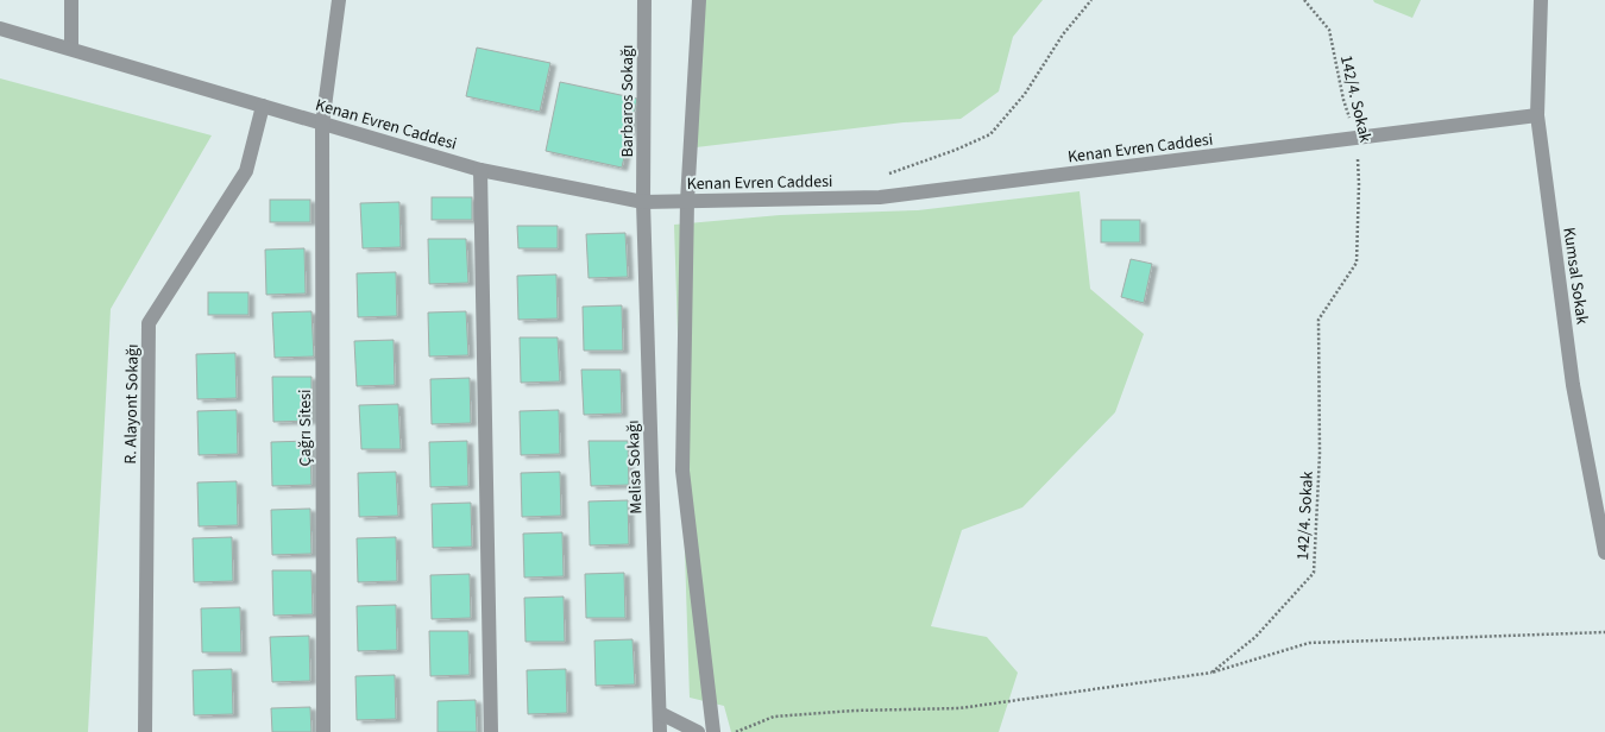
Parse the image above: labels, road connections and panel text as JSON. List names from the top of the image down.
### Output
{
  "streets": {
    "street": [
      "Barbaros Sokağı",
      "Kenan Evren Caddesi",
      "Kumsal Sokak",
      "R. Alayont Sokağı",
      "Çağrı Sitesi",
      "Melisa Sokağı"
    ],
    "path": ["142/4. Sokak"]
  },
  "crossings": [
    ["142/4. Sokak", "Kenan Evren Caddesi"],
    ["Barbaros Sokağı", "Kenan Evren Caddesi"],
    ["Barbaros Sokağı", "Melisa Sokağı"],
    ["Kenan Evren Caddesi", "Kumsal Sokak"],
    ["Kenan Evren Caddesi", "R. Alayont Sokağı"],
    ["Kenan Evren Caddesi", "Çağrı Sitesi"],
    ["Kenan Evren Caddesi", "Melisa Sokağı"]
  ]
}
